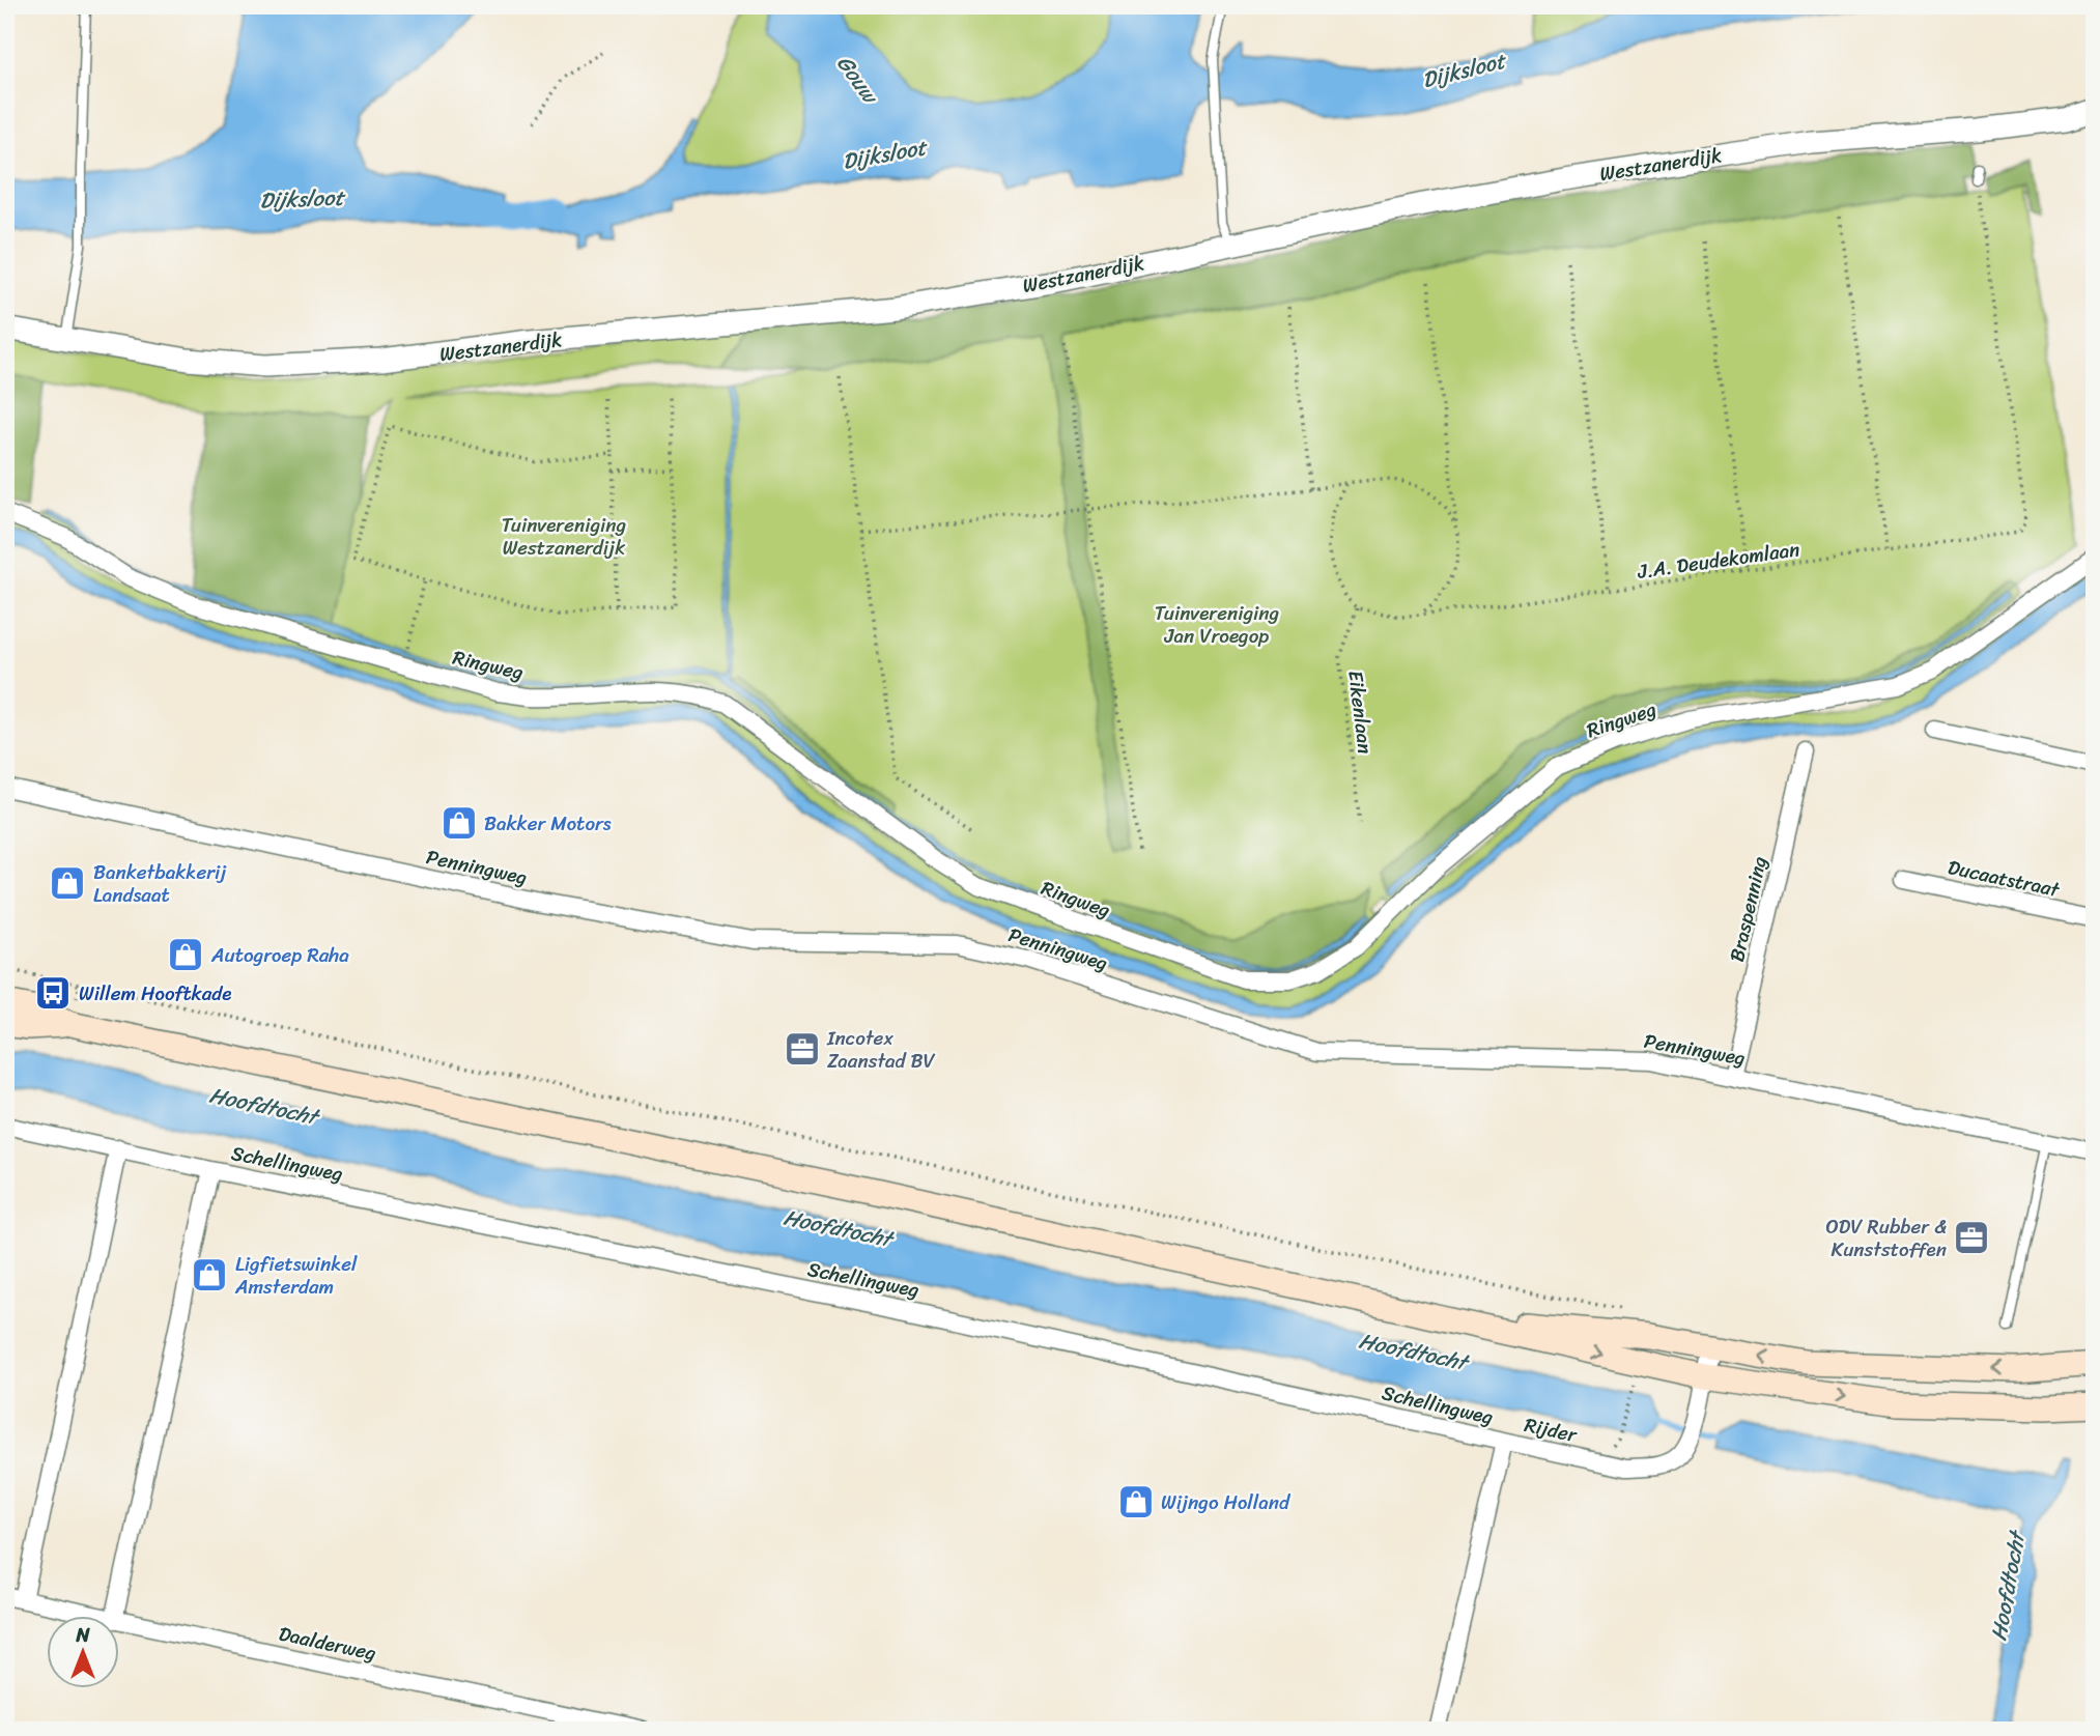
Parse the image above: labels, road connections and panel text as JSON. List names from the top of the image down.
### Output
{
  "streets": {
    "street": [
      "Westzanerdijk",
      "Ringweg",
      "Penningweg",
      "Ducaatstraat",
      "Braspenning",
      "Schellingweg",
      "Rijder",
      "Daalderweg"
    ],
    "path": ["J.A. Deudekomlaan", "Eikenlaan"]
  },
  "crossings": [
    ["J.A. Deudekomlaan", "Eikenlaan"],
    ["Penningweg", "Braspenning"],
    ["Schellingweg", "Rijder"]
  ],
  "water": ["Dijksloot", "Gouw", "Hoofdtocht"],
  "parks": ["Tuinvereniging Westzanerdijk", "Tuinvereniging Jan Vroegop"],
  "places": {
    "shop": [
      "Bakker Motors",
      "Banketbakkerij Landsaat",
      "Autogroep Raha",
      "Ligfietswinkel Amsterdam",
      "Wijngo Holland"
    ],
    "bus stop": ["Willem Hooftkade"],
    "office": ["Incotex Zaanstad BV", "ODV Rubber & Kunststoffen"]
  },
  "north": "top"
}
